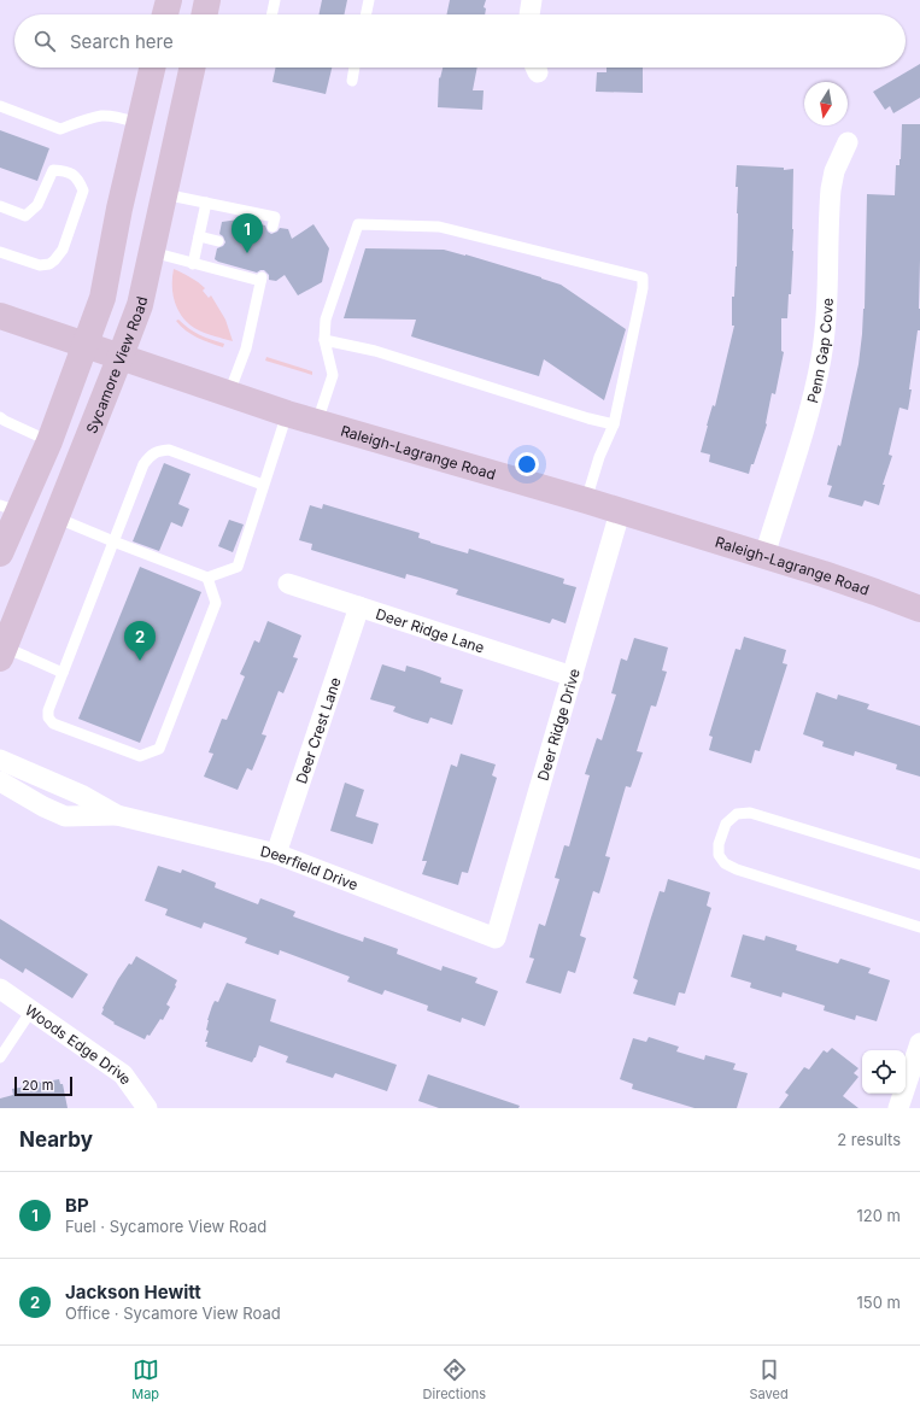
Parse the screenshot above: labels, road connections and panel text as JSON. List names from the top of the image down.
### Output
{
  "streets": {
    "main road": ["Sycamore View Road", "Raleigh-Lagrange Road"],
    "street": [
      "Penn Gap Cove",
      "Deer Ridge Lane",
      "Deer Ridge Drive",
      "Deer Crest Lane",
      "Deerfield Drive",
      "Woods Edge Drive"
    ]
  },
  "crossings": [
    ["Penn Gap Cove", "Raleigh-Lagrange Road"],
    ["Sycamore View Road", "Raleigh-Lagrange Road"],
    ["Raleigh-Lagrange Road", "Deer Ridge Drive"],
    ["Deer Ridge Lane", "Deer Ridge Drive"],
    ["Deer Ridge Lane", "Deer Crest Lane"],
    ["Deer Ridge Drive", "Deerfield Drive"],
    ["Deer Crest Lane", "Deerfield Drive"]
  ],
  "scale_bar": "20 m",
  "north": "bottom",
  "page": {
    "search": "Search here",
    "pins": ["1", "2"],
    "scale": "20 m",
    "heading": ["Nearby", "2 results"],
    "list": [
      {
        "mark": "1",
        "name": "BP",
        "note": "Fuel · Sycamore View Road",
        "value": "120 m"
      },
      {
        "mark": "2",
        "name": "Jackson Hewitt",
        "note": "Office · Sycamore View Road",
        "value": "150 m"
      }
    ],
    "nav": ["Map", "Directions", "Saved"]
  }
}
